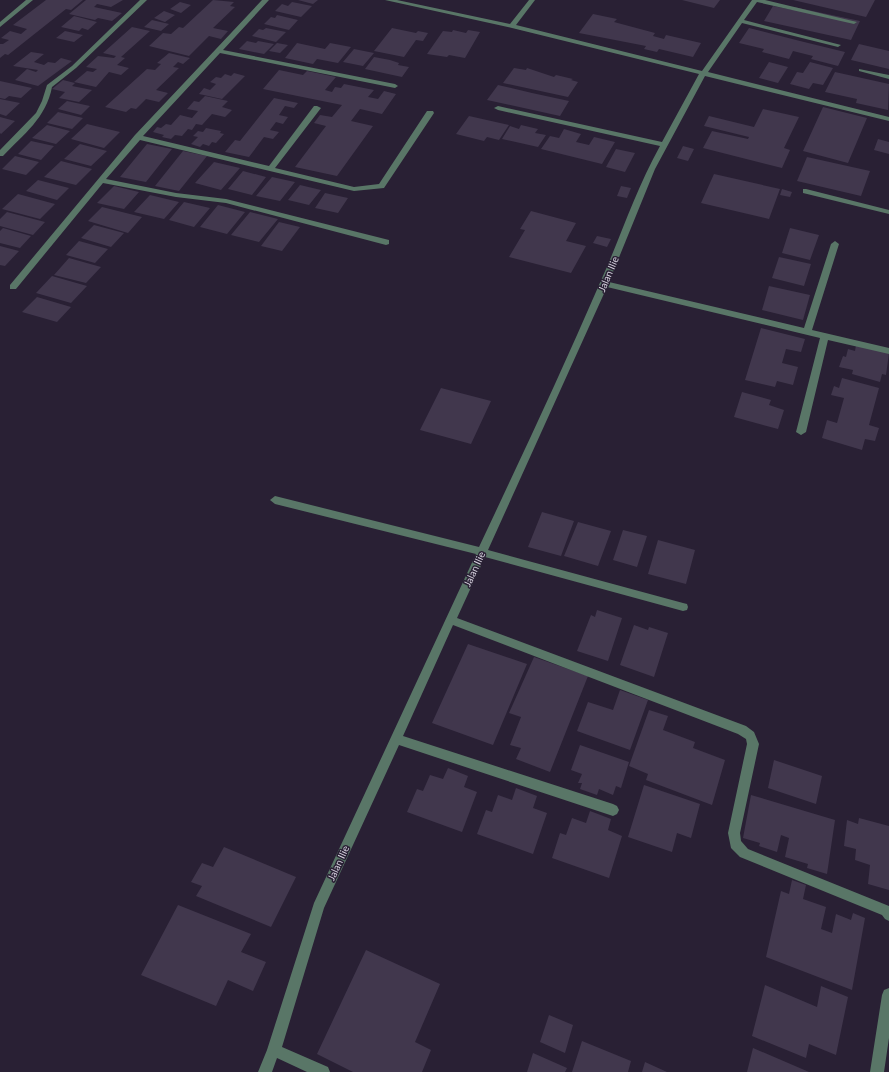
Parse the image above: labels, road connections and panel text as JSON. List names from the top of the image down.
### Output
{
  "streets": {
    "street": ["Jalan Ilie"]
  }
}
